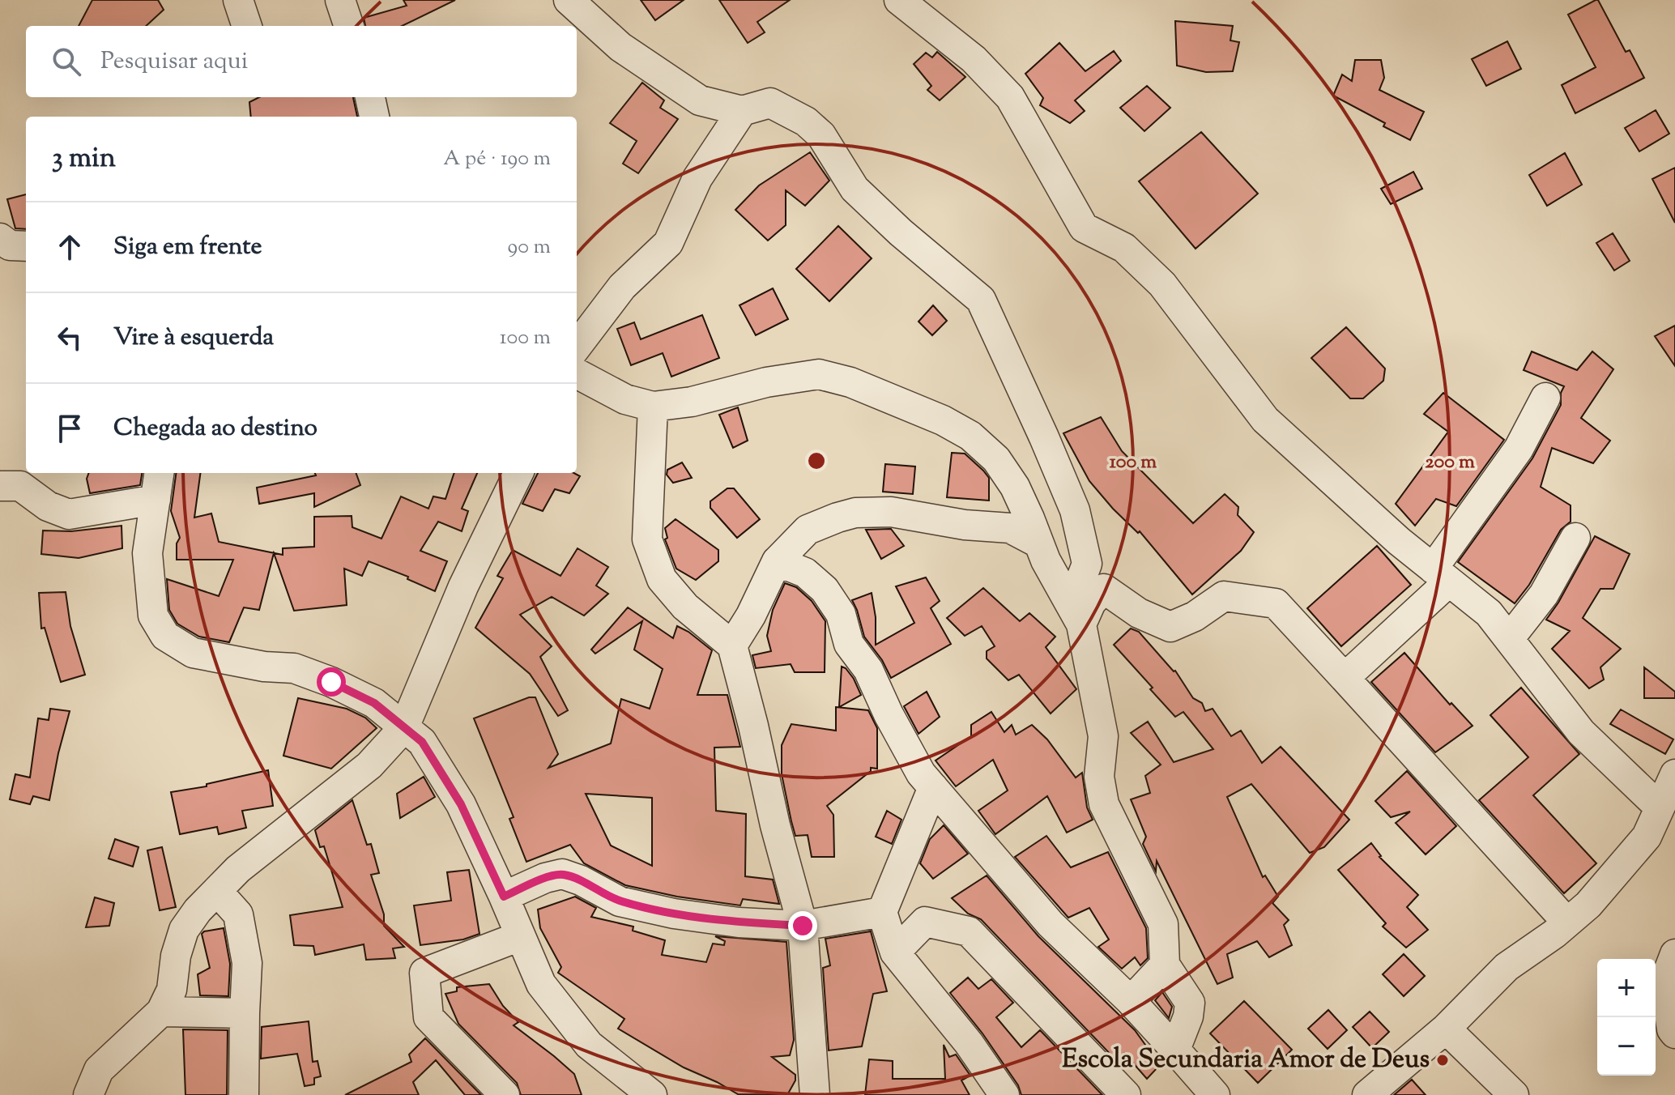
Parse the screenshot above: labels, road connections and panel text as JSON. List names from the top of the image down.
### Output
{
  "places": ["Escola Secundaria Amor de Deus"],
  "page": {
    "search": "Pesquisar aqui",
    "heading": ["3 min", "A pé · 190 m"],
    "list": [
      ["Siga em frente", "90 m"],
      ["Vire à esquerda", "100 m"],
      "Chegada ao destino"
    ],
    "map_buttons": ["+", "−"]
  },
  "rings": ["100 m", "200 m"]
}
